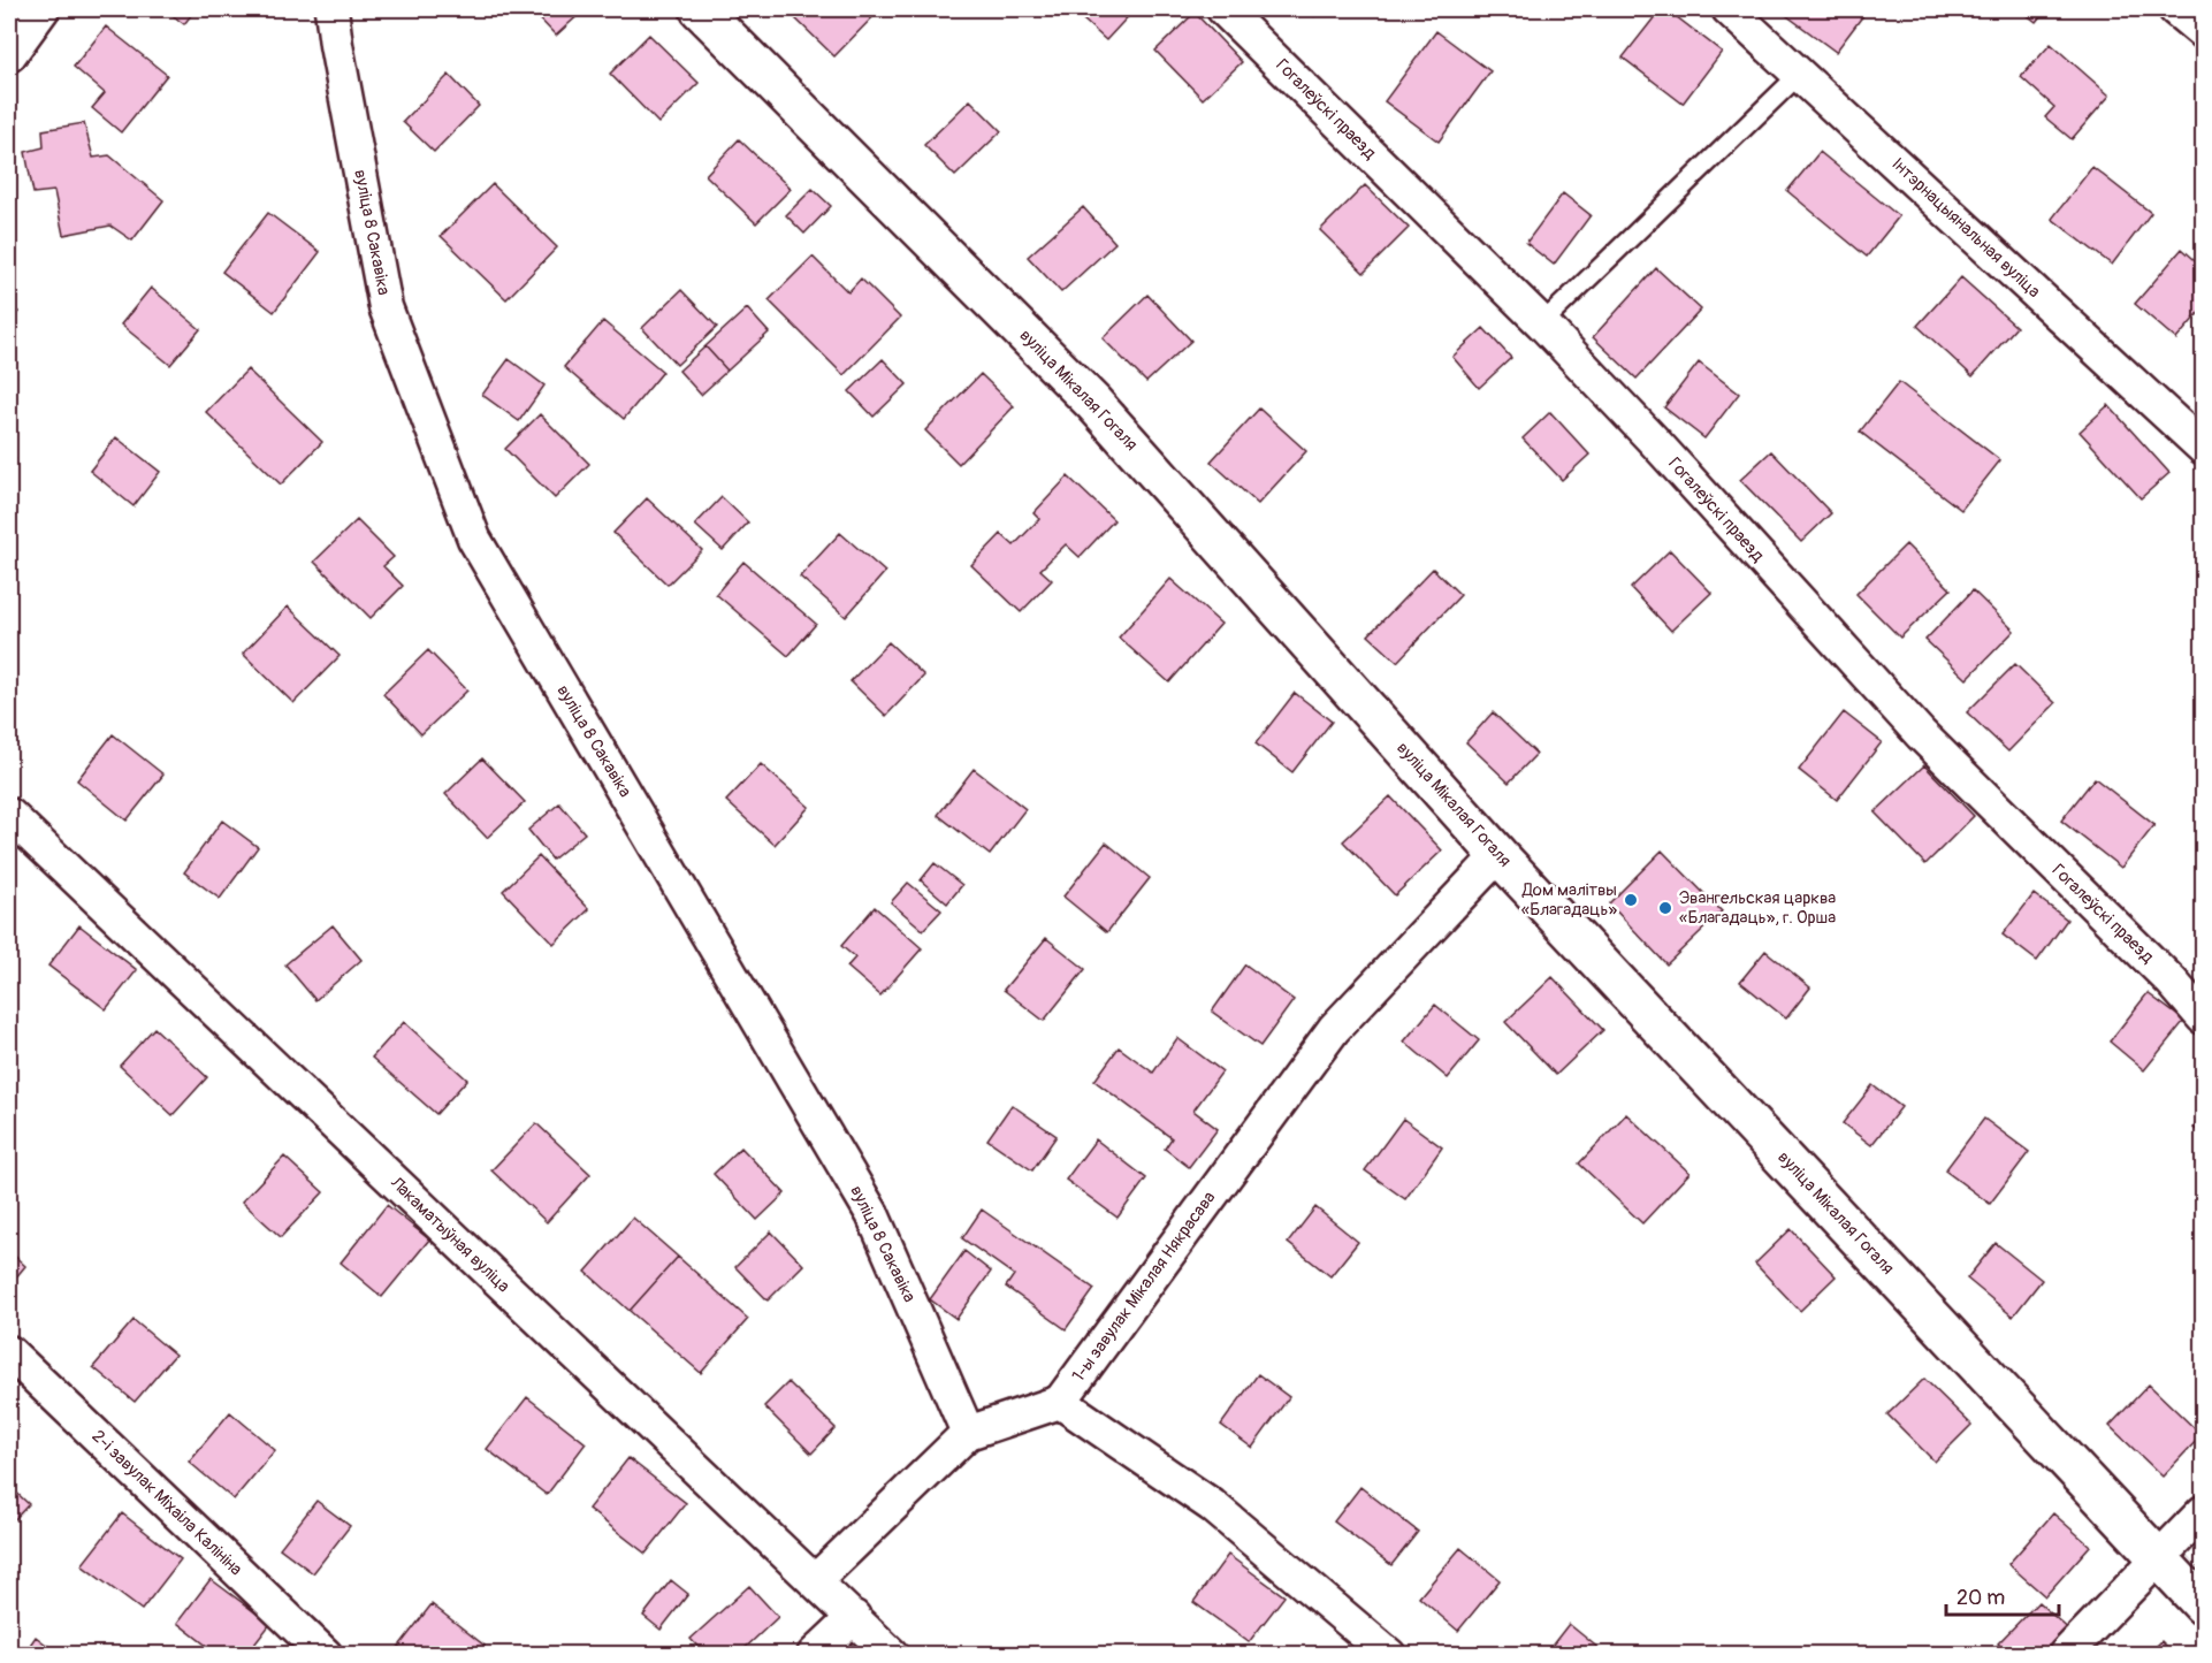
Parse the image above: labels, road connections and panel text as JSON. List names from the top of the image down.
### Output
{
  "streets": {
    "street": [
      "Гогалеўскі праезд",
      "Інтэрнацыянальная вуліца",
      "вуліца 8 Сакавіка",
      "вуліца Мікалая Гогаля",
      "Лакаматыўная вуліца",
      "1-ы завулак Мікалая Някрасава",
      "2-і завулак Міхаіла Калініна"
    ]
  },
  "crossings": [
    ["вуліца Мікалая Гогаля", "1-ы завулак Мікалая Някрасава"]
  ],
  "places": ["Дом малітвы «Благадаць»", "Эвангельская царква «Благадаць», г. Орша"],
  "scale_bar": "20 m"
}
